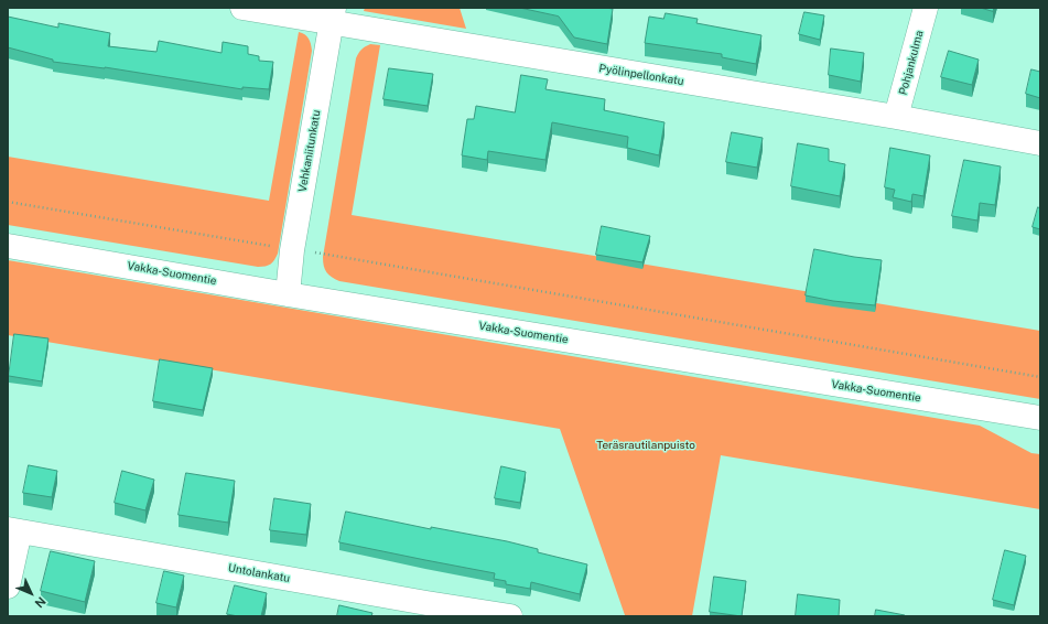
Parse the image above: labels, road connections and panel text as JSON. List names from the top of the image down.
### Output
{
  "streets": {
    "street": [
      "Pohjankulma",
      "Pyölinpellonkatu",
      "Vehkaniitunkatu",
      "Vakka-Suomentie",
      "Untolankatu"
    ]
  },
  "crossings": [
    ["Pohjankulma", "Pyölinpellonkatu"],
    ["Pyölinpellonkatu", "Vehkaniitunkatu"],
    ["Vehkaniitunkatu", "Vakka-Suomentie"]
  ],
  "parks": ["Teräsrautilanpuisto"],
  "north": "bottom right"
}
